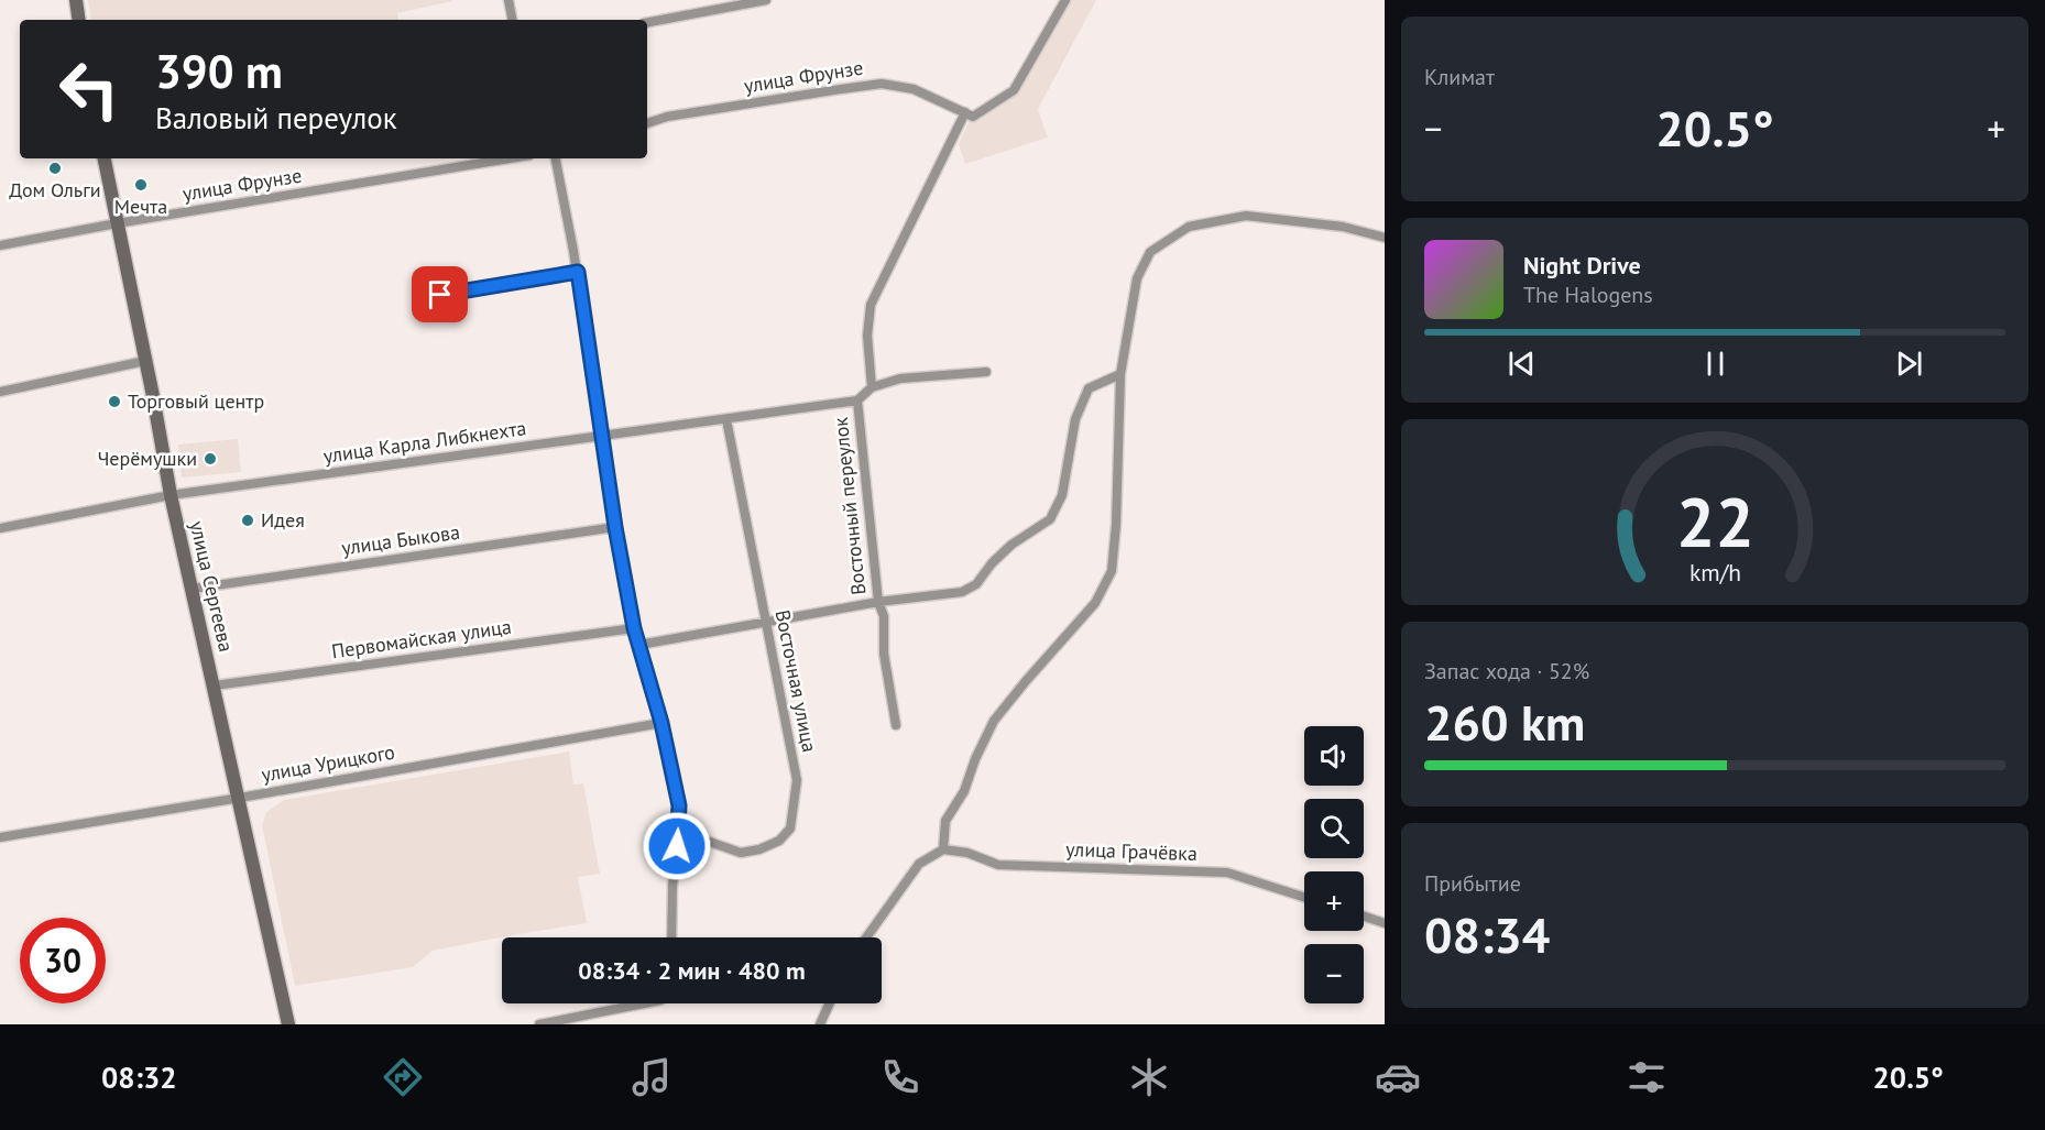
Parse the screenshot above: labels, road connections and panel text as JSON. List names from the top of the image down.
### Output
{
  "streets": {
    "main road": ["улица Сергеева"],
    "street": [
      "улица Фрунзе",
      "улица Карла Либкнехта",
      "Восточный переулок",
      "улица Быкова",
      "Первомайская улица",
      "Восточная улица",
      "улица Урицкого",
      "улица Грачёвка"
    ]
  },
  "crossings": [
    ["улица Фрунзе", "улица Сергеева"],
    ["улица Карла Либкнехта", "Восточный переулок"],
    ["улица Карла Либкнехта", "улица Сергеева"],
    ["улица Карла Либкнехта", "Восточная улица"],
    ["улица Быкова", "улица Сергеева"],
    ["улица Сергеева", "Первомайская улица"],
    ["улица Сергеева", "улица Урицкого"]
  ],
  "places": [
    "Дом Ольги",
    "Мечта",
    "Торговый центр",
    "Черёмушки",
    "Идея"
  ],
  "page": {
    "tile": [
      "Климат",
      ["Запас хода · 52%", "260 km"],
      ["Прибытие", "08:34"]
    ],
    "turn": ["390 m", "Валовый переулок"],
    "heat": ["−", "20.5°", "+"],
    "song": ["Night Drive", "The Halogens"],
    "map_buttons": ["+", "−"],
    "limit": "30",
    "trip": "08:34 · 2 мин · 480 m",
    "tabs": ["08:32", "20.5°"],
    "gauge": ["22", "km/h"]
  }
}
